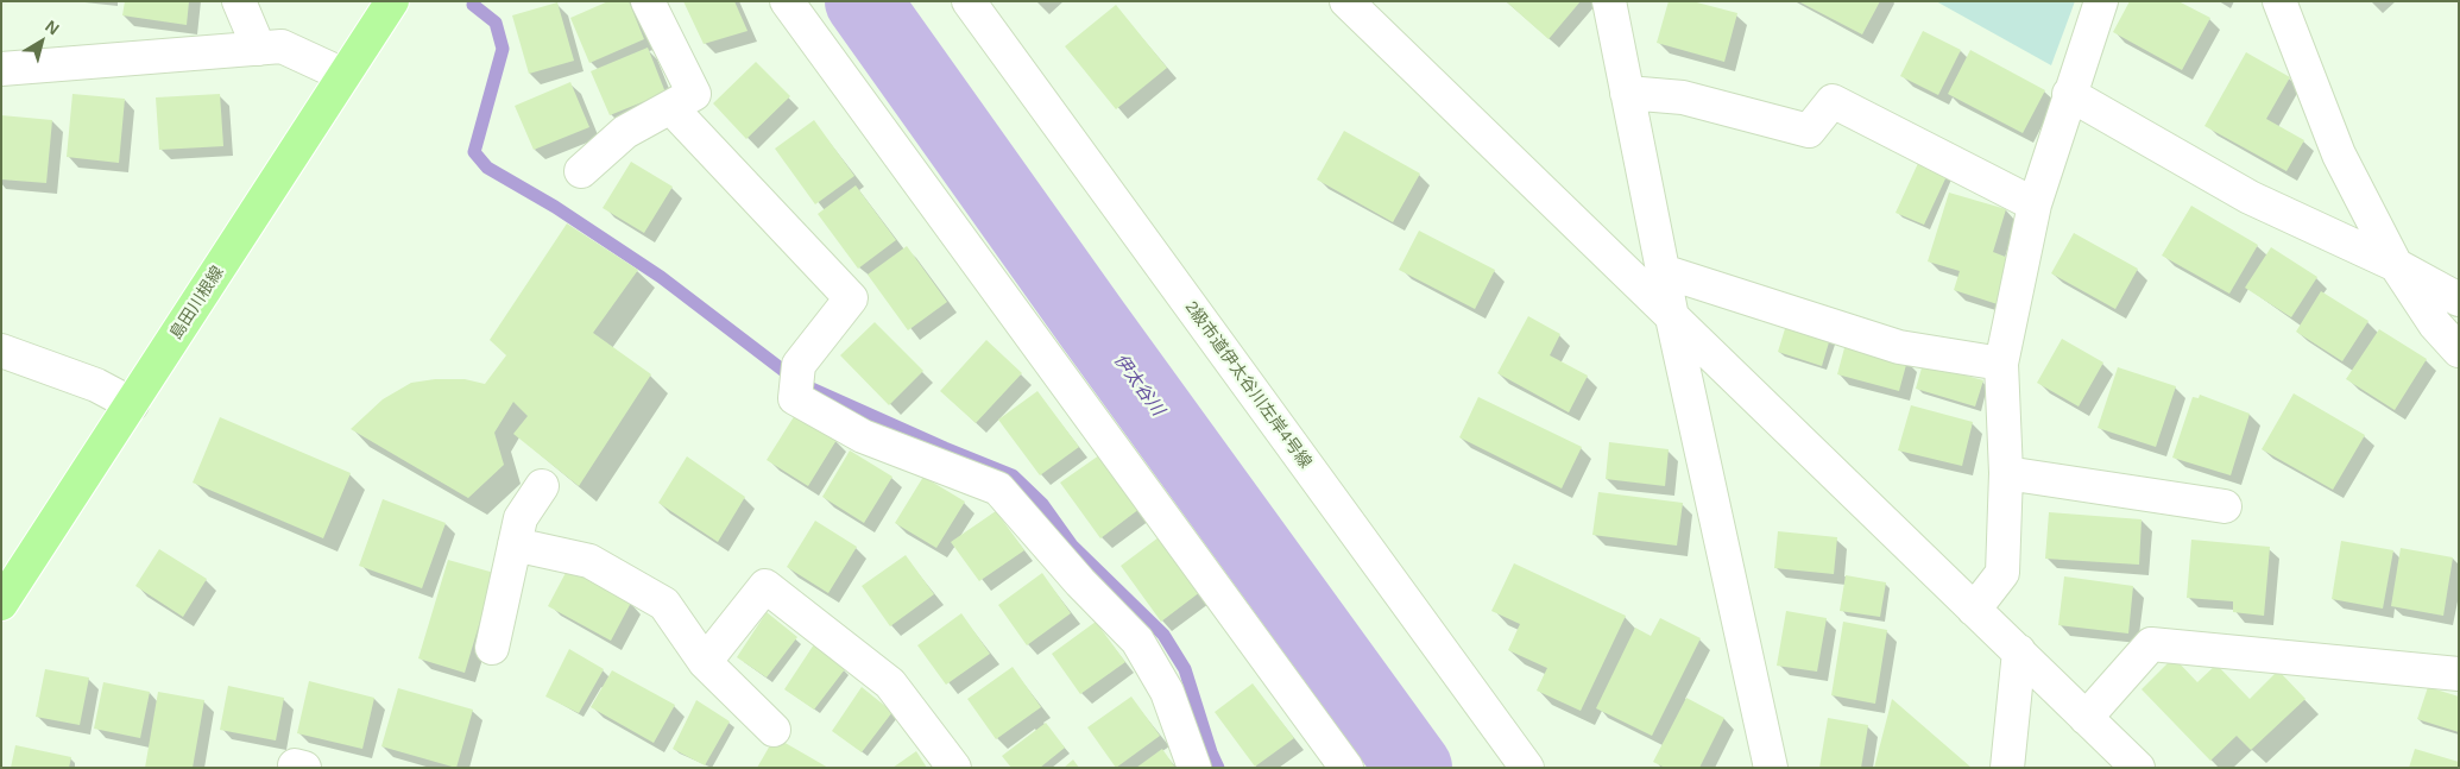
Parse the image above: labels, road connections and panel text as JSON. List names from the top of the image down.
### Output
{
  "streets": {
    "main road": ["島田川根線"],
    "street": ["2級市道伊太谷川左岸4号線"]
  },
  "water": ["伊太谷川"],
  "north": "top right"
}
